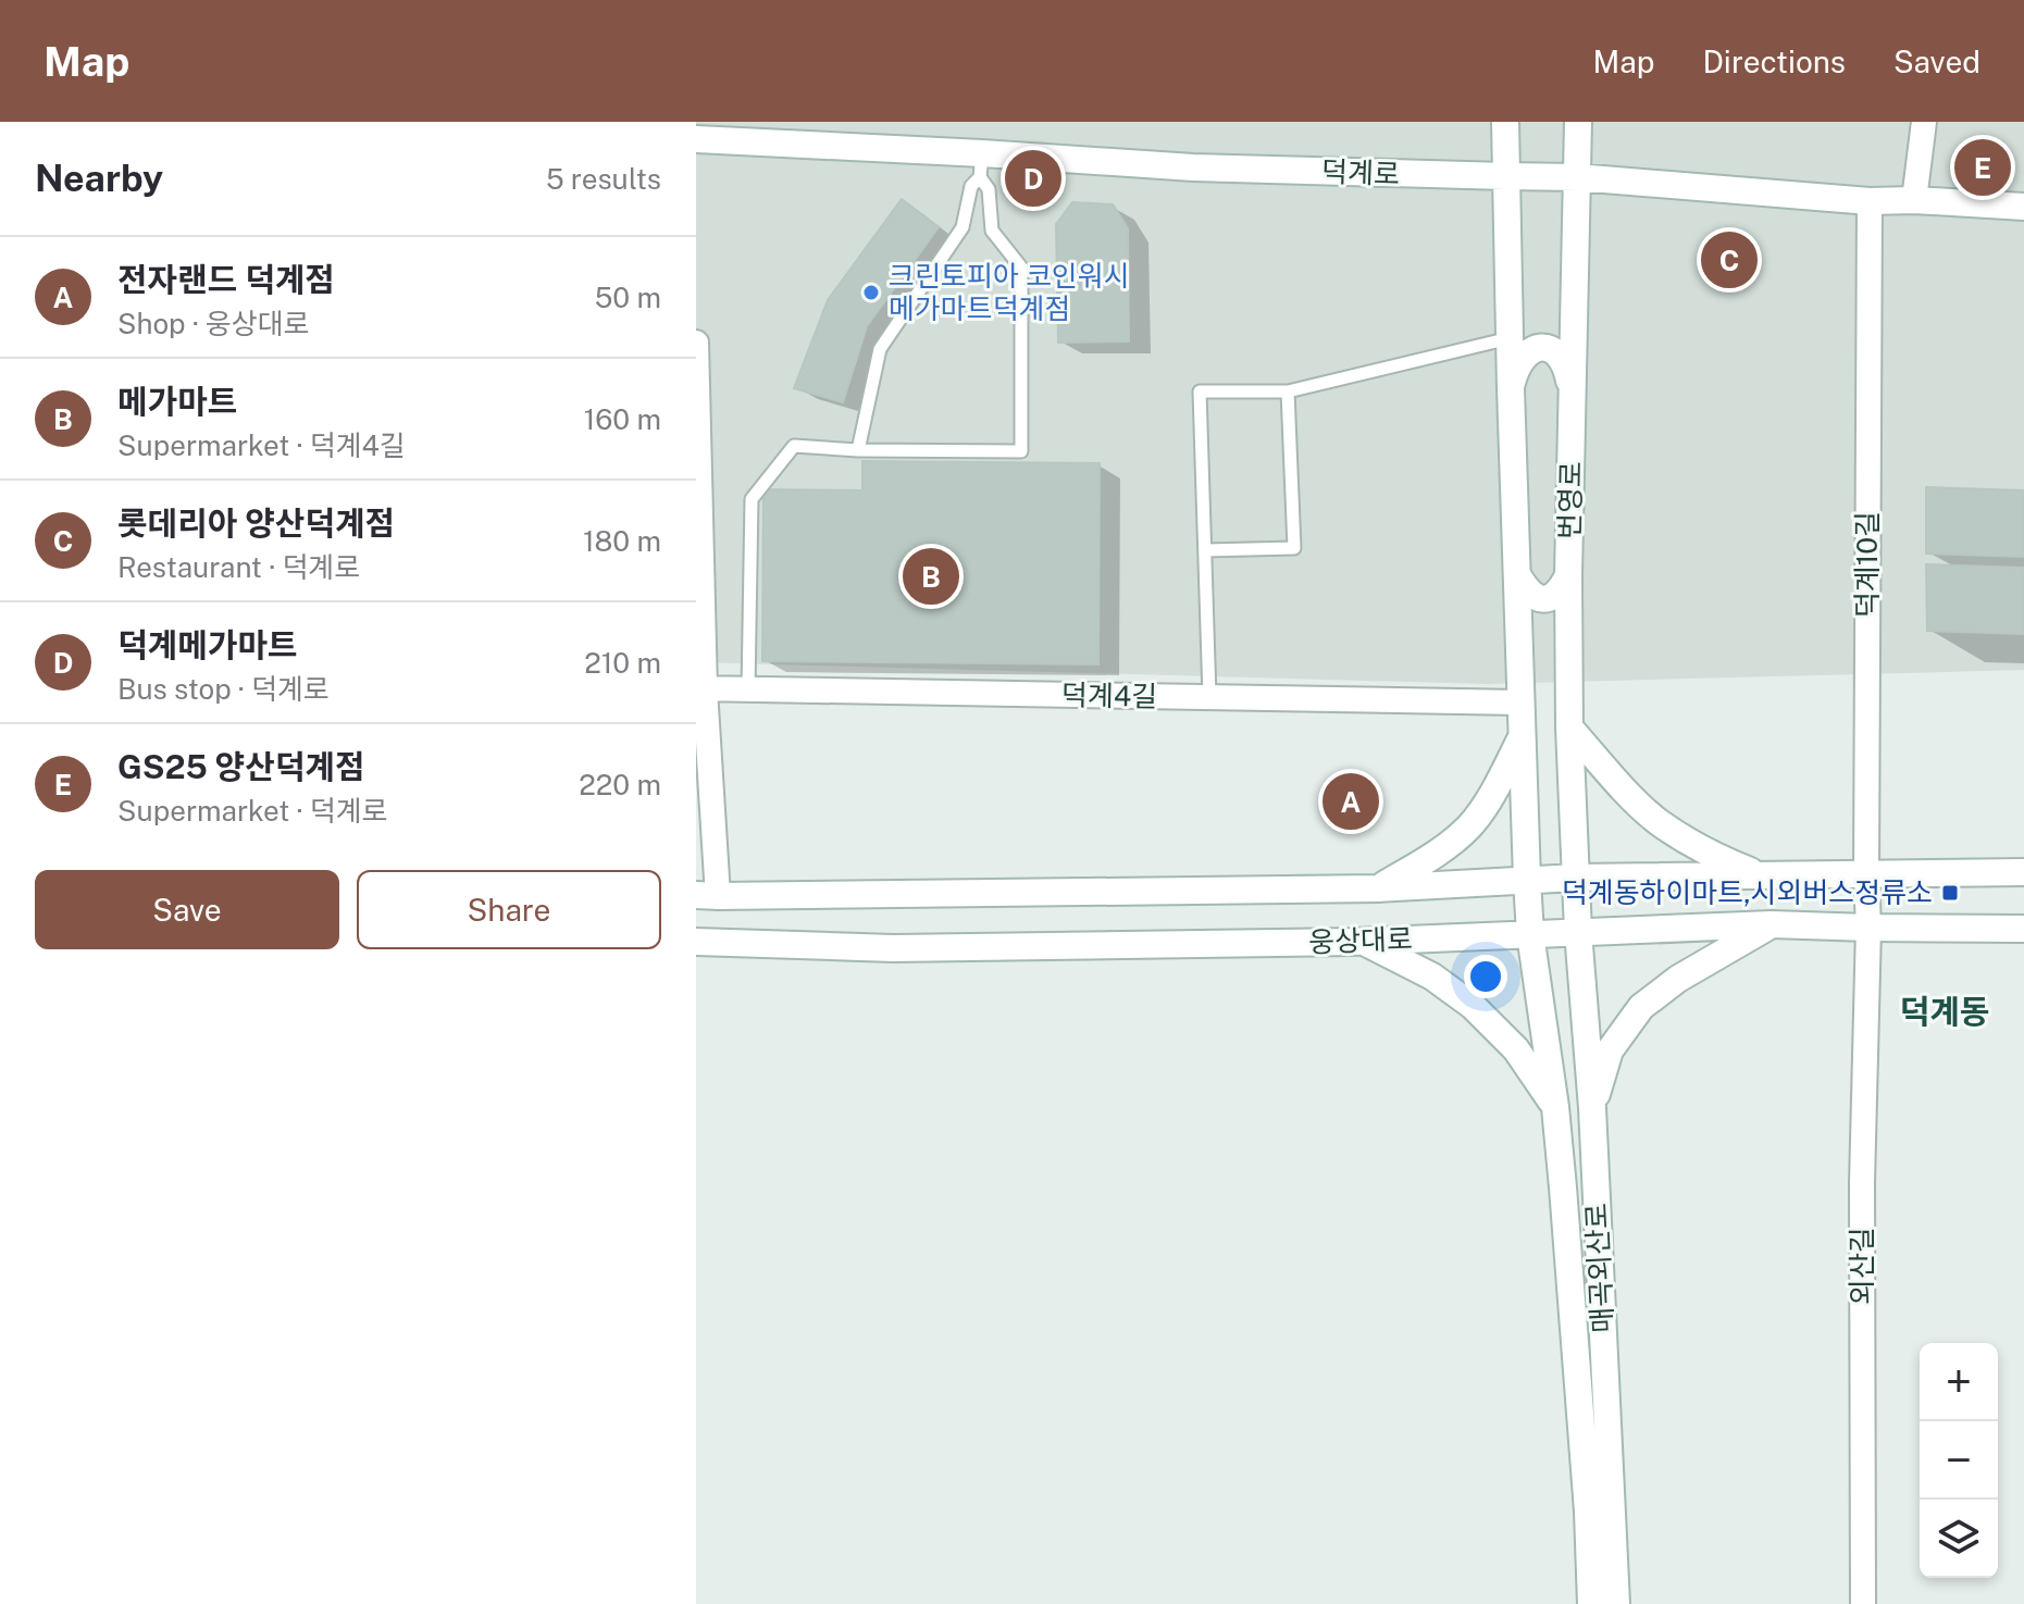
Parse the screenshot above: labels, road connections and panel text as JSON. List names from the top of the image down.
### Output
{
  "streets": {
    "main road": [
      "덕계로",
      "번영로",
      "웅상대로",
      "매곡외산로"
    ],
    "street": ["덕계10길", "덕계4길", "외산길"]
  },
  "crossings": [
    ["덕계로", "번영로"],
    ["덕계로", "덕계10길"],
    ["덕계로", "매곡외산로"],
    ["번영로", "웅상대로"],
    ["번영로", "매곡외산로"],
    ["덕계10길", "웅상대로"],
    ["덕계10길", "외산길"],
    ["덕계4길", "매곡외산로"],
    ["웅상대로", "외산길"],
    ["웅상대로", "매곡외산로"]
  ],
  "districts": ["덕계동"],
  "places": {
    "other": ["크린토피아 코인워시 메가마트덕계점"],
    "transit": ["덕계동하이마트,시외버스정류소"]
  },
  "page": {
    "header": "Map",
    "nav": ["Map", "Directions", "Saved"],
    "heading": ["Nearby", "5 results"],
    "pins": [
      "E",
      "D",
      "C",
      "B",
      "A"
    ],
    "list": [
      {
        "mark": "A",
        "name": "전자랜드 덕계점",
        "note": "Shop · 웅상대로",
        "value": "50 m"
      },
      {
        "mark": "B",
        "name": "메가마트",
        "note": "Supermarket · 덕계4길",
        "value": "160 m"
      },
      {
        "mark": "C",
        "name": "롯데리아 양산덕계점",
        "note": "Restaurant · 덕계로",
        "value": "180 m"
      },
      {
        "mark": "D",
        "name": "덕계메가마트",
        "note": "Bus stop · 덕계로",
        "value": "210 m"
      },
      {
        "mark": "E",
        "name": "GS25 양산덕계점",
        "note": "Supermarket · 덕계로",
        "value": "220 m"
      }
    ],
    "buttons": ["Save", "Share"],
    "map_buttons": ["+", "−"]
  }
}
